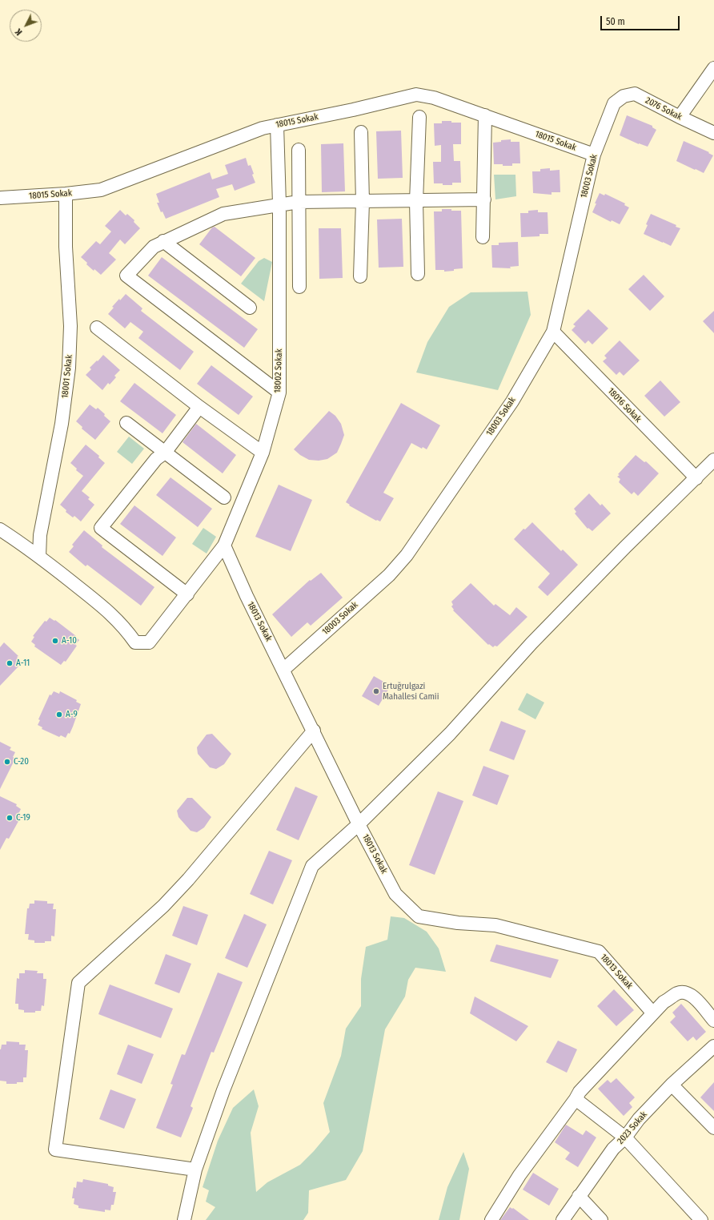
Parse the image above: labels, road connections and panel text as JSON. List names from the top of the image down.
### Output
{
  "streets": {
    "street": [
      "2076 Sokak",
      "18015 Sokak",
      "18003 Sokak",
      "18002 Sokak",
      "18001 Sokak",
      "18016 Sokak",
      "18013 Sokak",
      "2023 Sokak"
    ]
  },
  "crossings": [
    ["2076 Sokak", "18003 Sokak"],
    ["18015 Sokak", "18003 Sokak"],
    ["18015 Sokak", "18002 Sokak"],
    ["18015 Sokak", "18001 Sokak"],
    ["18003 Sokak", "18016 Sokak"],
    ["18003 Sokak", "18013 Sokak"],
    ["18002 Sokak", "18001 Sokak"],
    ["18002 Sokak", "18013 Sokak"]
  ],
  "places": [
    "A-10",
    "A-11",
    "Ertuğrulgazi Mahallesi Camii",
    "A-9",
    "C-20",
    "C-19"
  ],
  "scale_bar": "50 m",
  "north": "bottom left"
}
